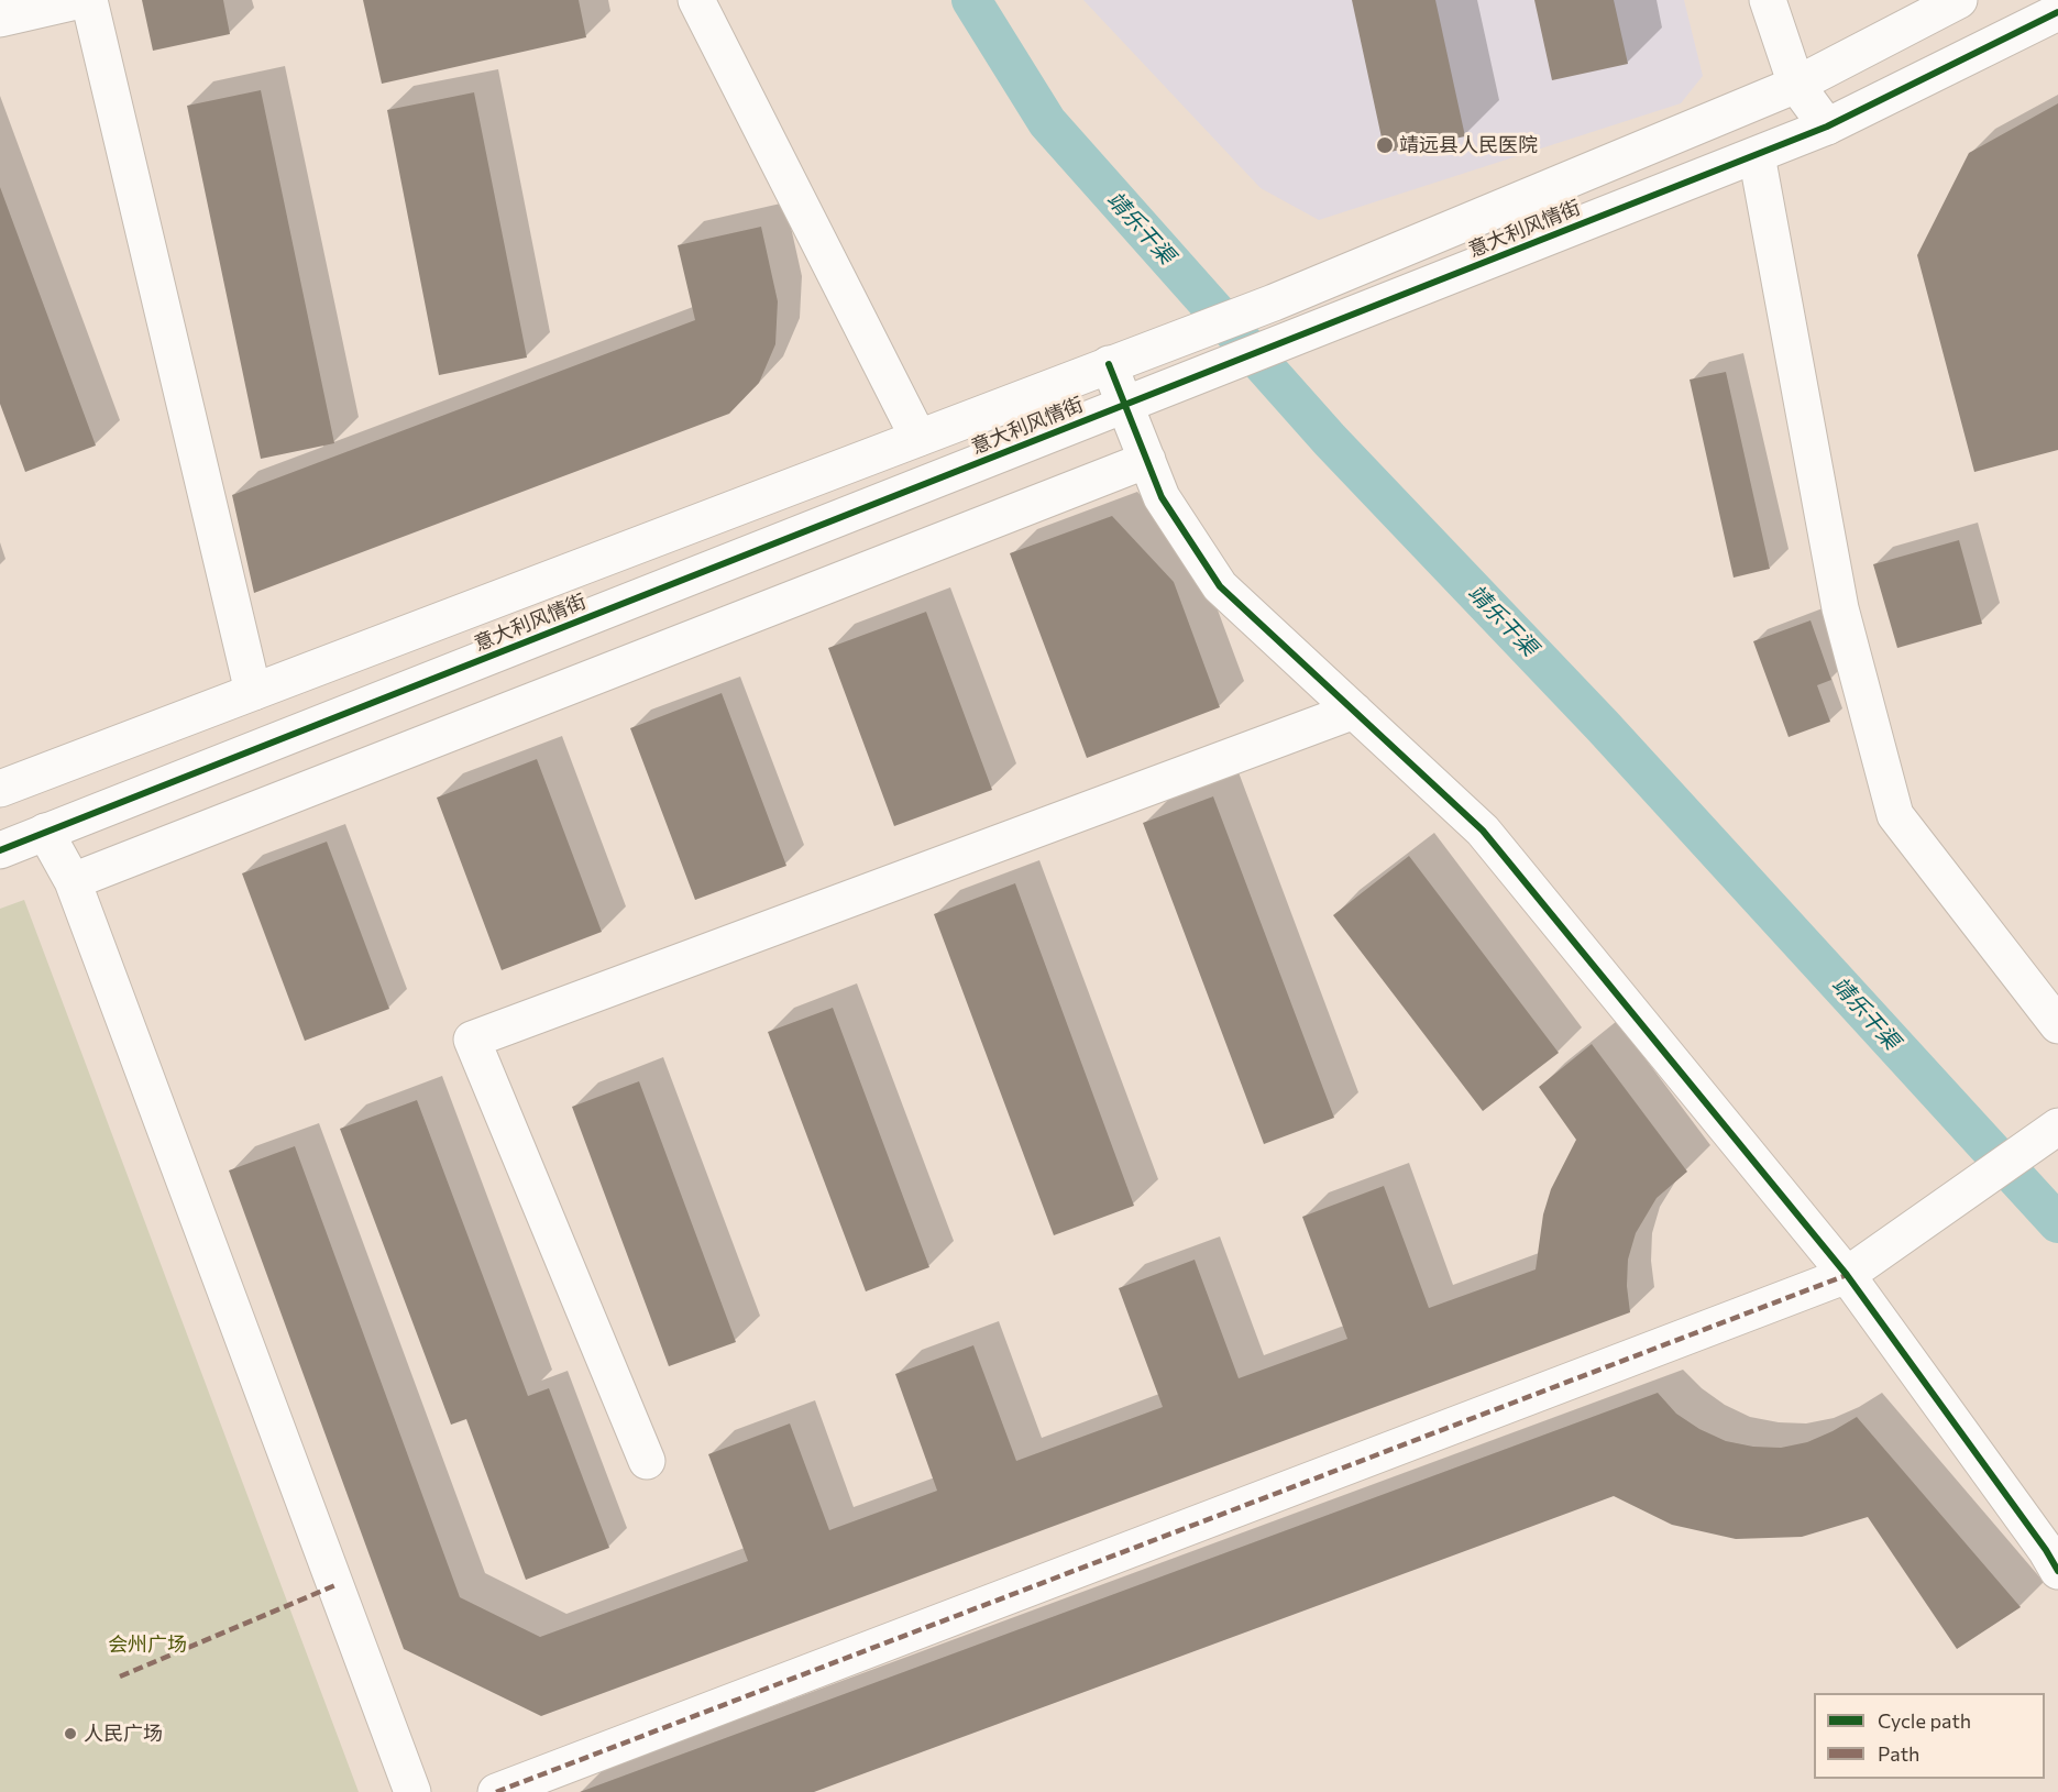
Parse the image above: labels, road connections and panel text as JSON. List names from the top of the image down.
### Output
{
  "streets": {
    "street": ["意大利风情街"]
  },
  "water": ["靖乐干渠"],
  "parks": ["会州广场"],
  "places": ["靖远县人民医院", "人民广场"],
  "legend": ["Cycle path", "Path"]
}
